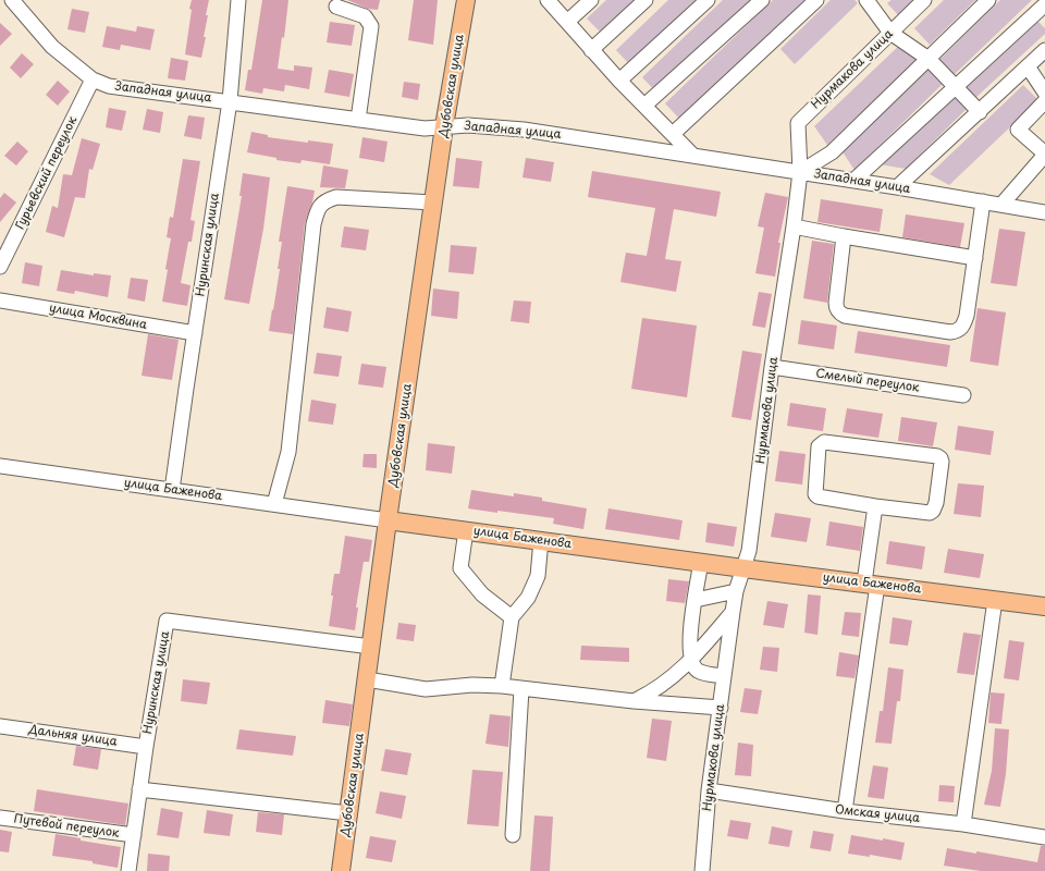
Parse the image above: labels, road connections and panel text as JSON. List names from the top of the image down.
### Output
{
  "streets": {
    "main road": ["Дубовская улица", "улица Баженова"],
    "street": [
      "Нурмакова улица",
      "Западная улица",
      "Гурьевский переулок",
      "Нуринская улица",
      "улица Москвина",
      "Смелый переулок",
      "Дальняя улица",
      "Омская улица",
      "Путевой переулок"
    ]
  },
  "crossings": [
    ["Нурмакова улица", "Западная улица"],
    ["Нурмакова улица", "Смелый переулок"],
    ["Нурмакова улица", "улица Баженова"],
    ["Нурмакова улица", "Омская улица"],
    ["Дубовская улица", "Западная улица"],
    ["Дубовская улица", "Нуринская улица"],
    ["Дубовская улица", "улица Баженова"],
    ["Западная улица", "Гурьевский переулок"],
    ["Западная улица", "Нуринская улица"],
    ["Нуринская улица", "улица Москвина"],
    ["Нуринская улица", "улица Баженова"],
    ["Нуринская улица", "Дальняя улица"],
    ["Нуринская улица", "Путевой переулок"]
  ]
}
